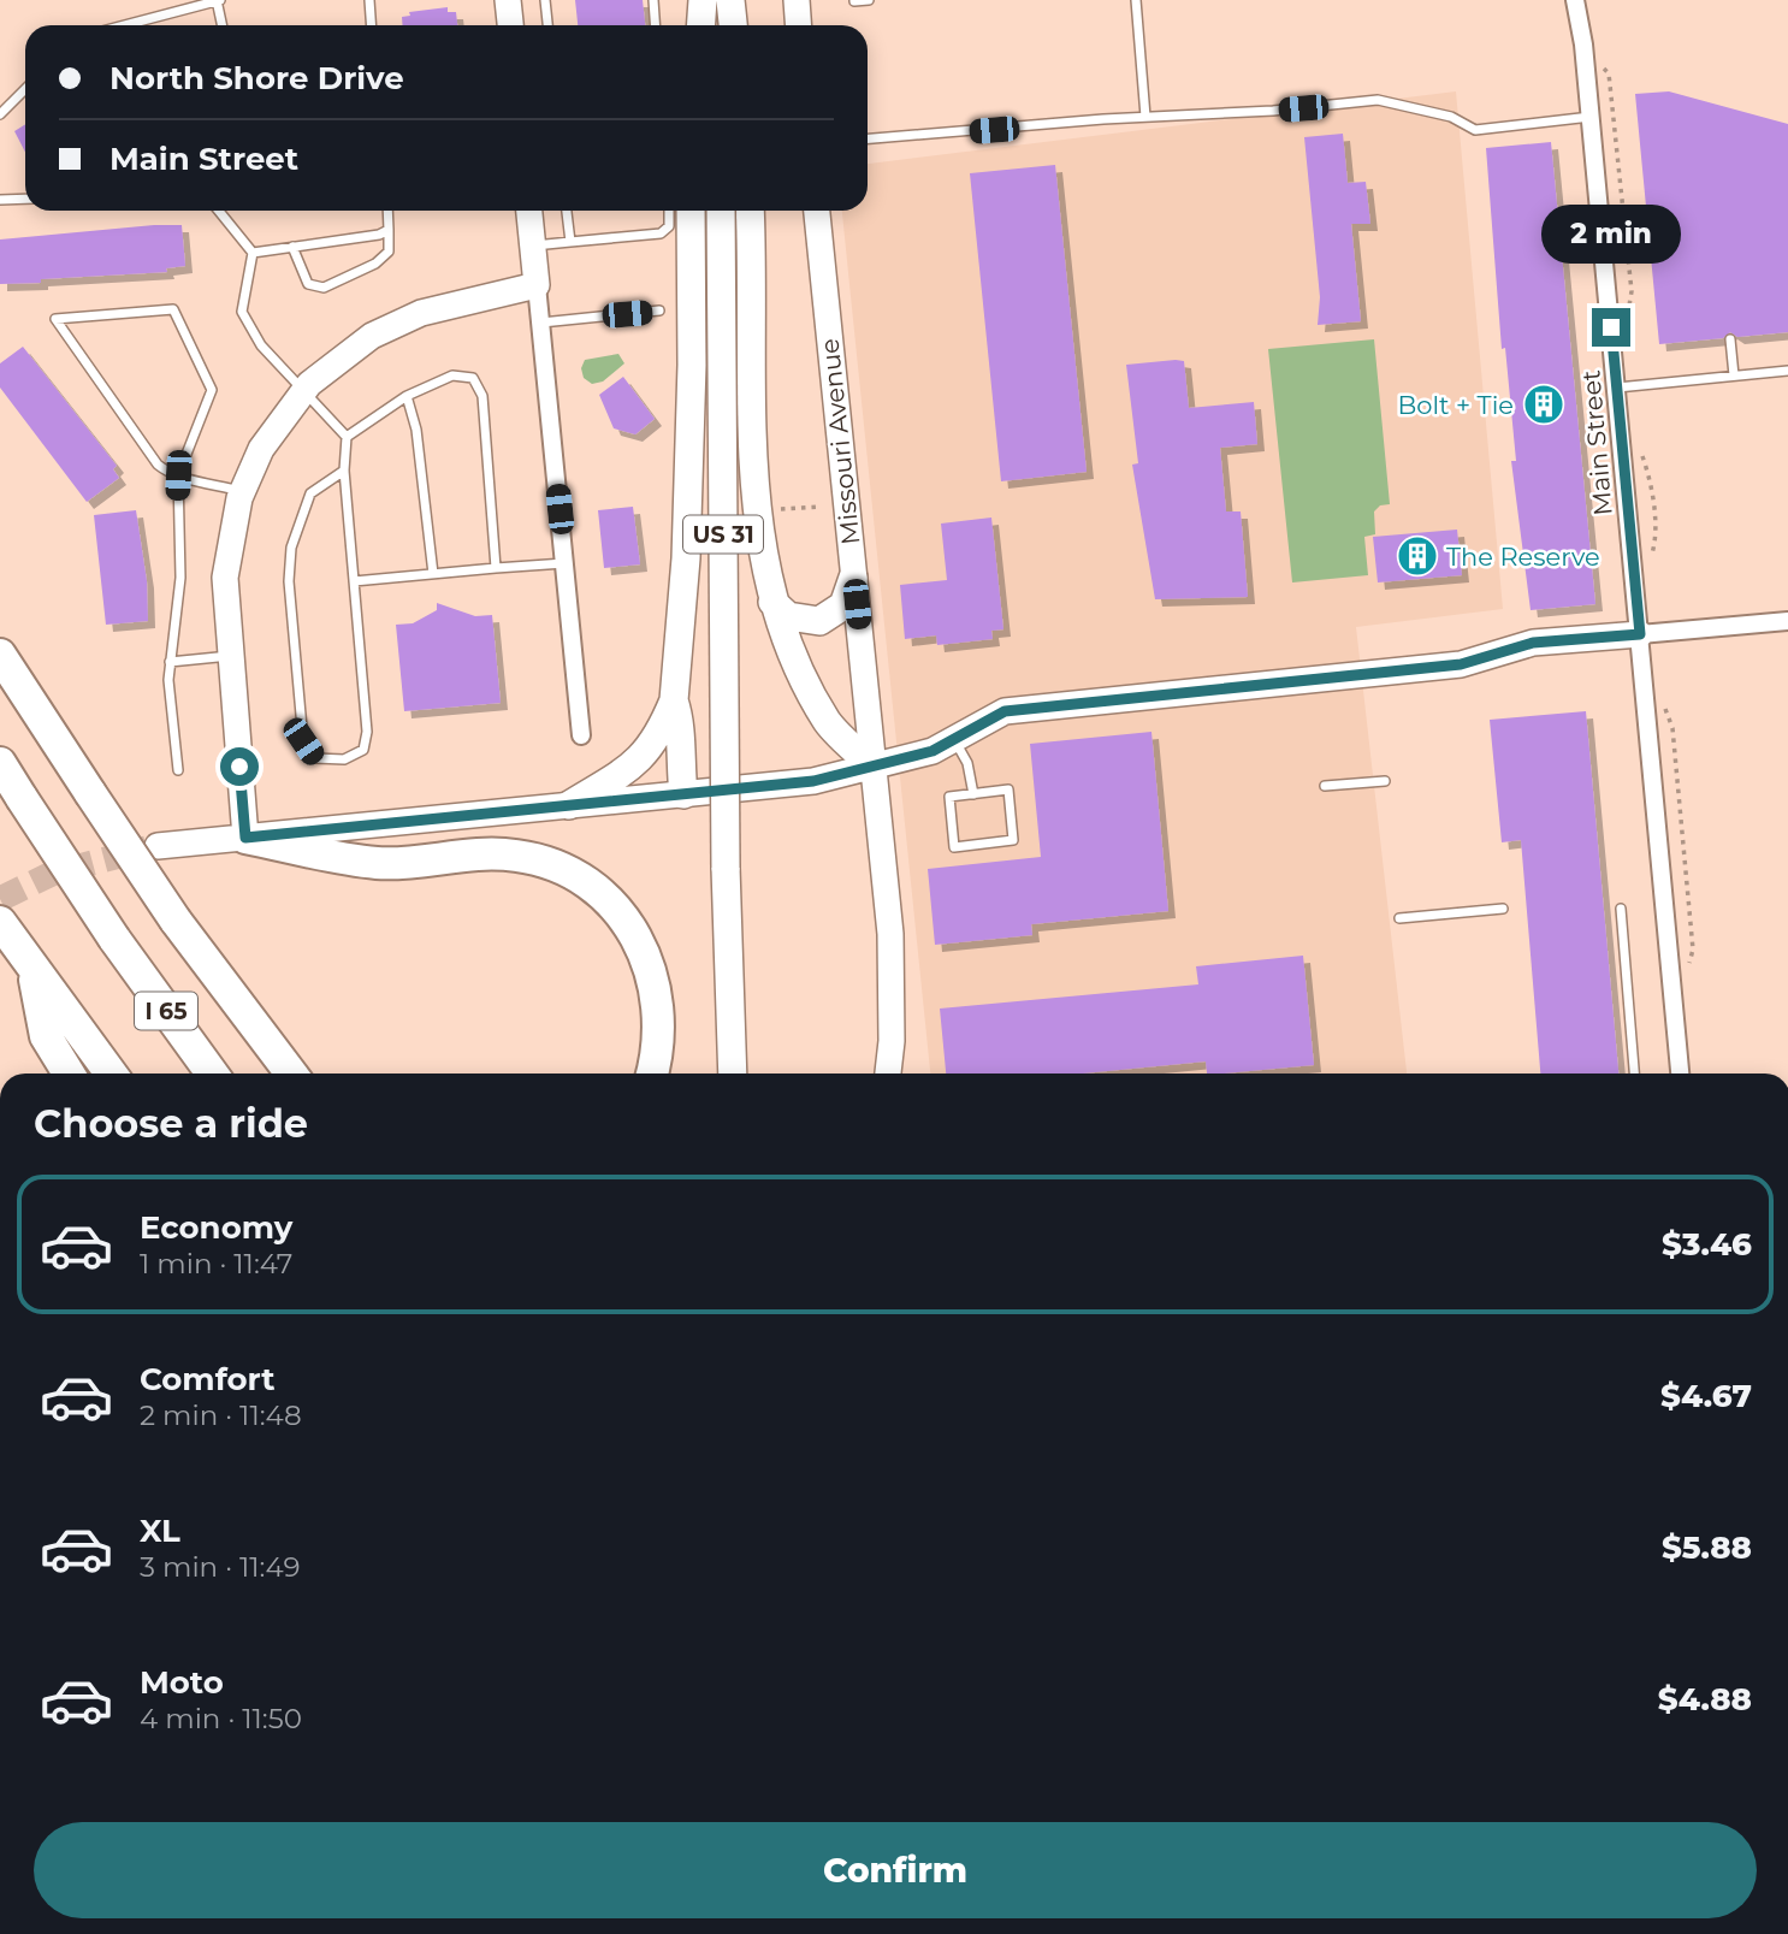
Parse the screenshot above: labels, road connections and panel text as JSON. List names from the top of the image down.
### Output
{
  "streets": {
    "highway": ["I 65"],
    "main road": ["US 31"],
    "street": ["Missouri Avenue", "Main Street"]
  },
  "places": {
    "building": ["Bolt + Tie", "The Reserve"]
  },
  "page": {
    "banner": ["North Shore Drive", "Main Street"],
    "bubble": "2 min",
    "heading": "Choose a ride",
    "list": [
      {
        "name": "Economy",
        "note": "1 min · 11:47",
        "value": "$3.46"
      },
      {
        "name": "Comfort",
        "note": "2 min · 11:48",
        "value": "$4.67"
      },
      {
        "name": "XL",
        "note": "3 min · 11:49",
        "value": "$5.88"
      },
      {
        "name": "Moto",
        "note": "4 min · 11:50",
        "value": "$4.88"
      }
    ],
    "buttons": "Confirm"
  }
}
